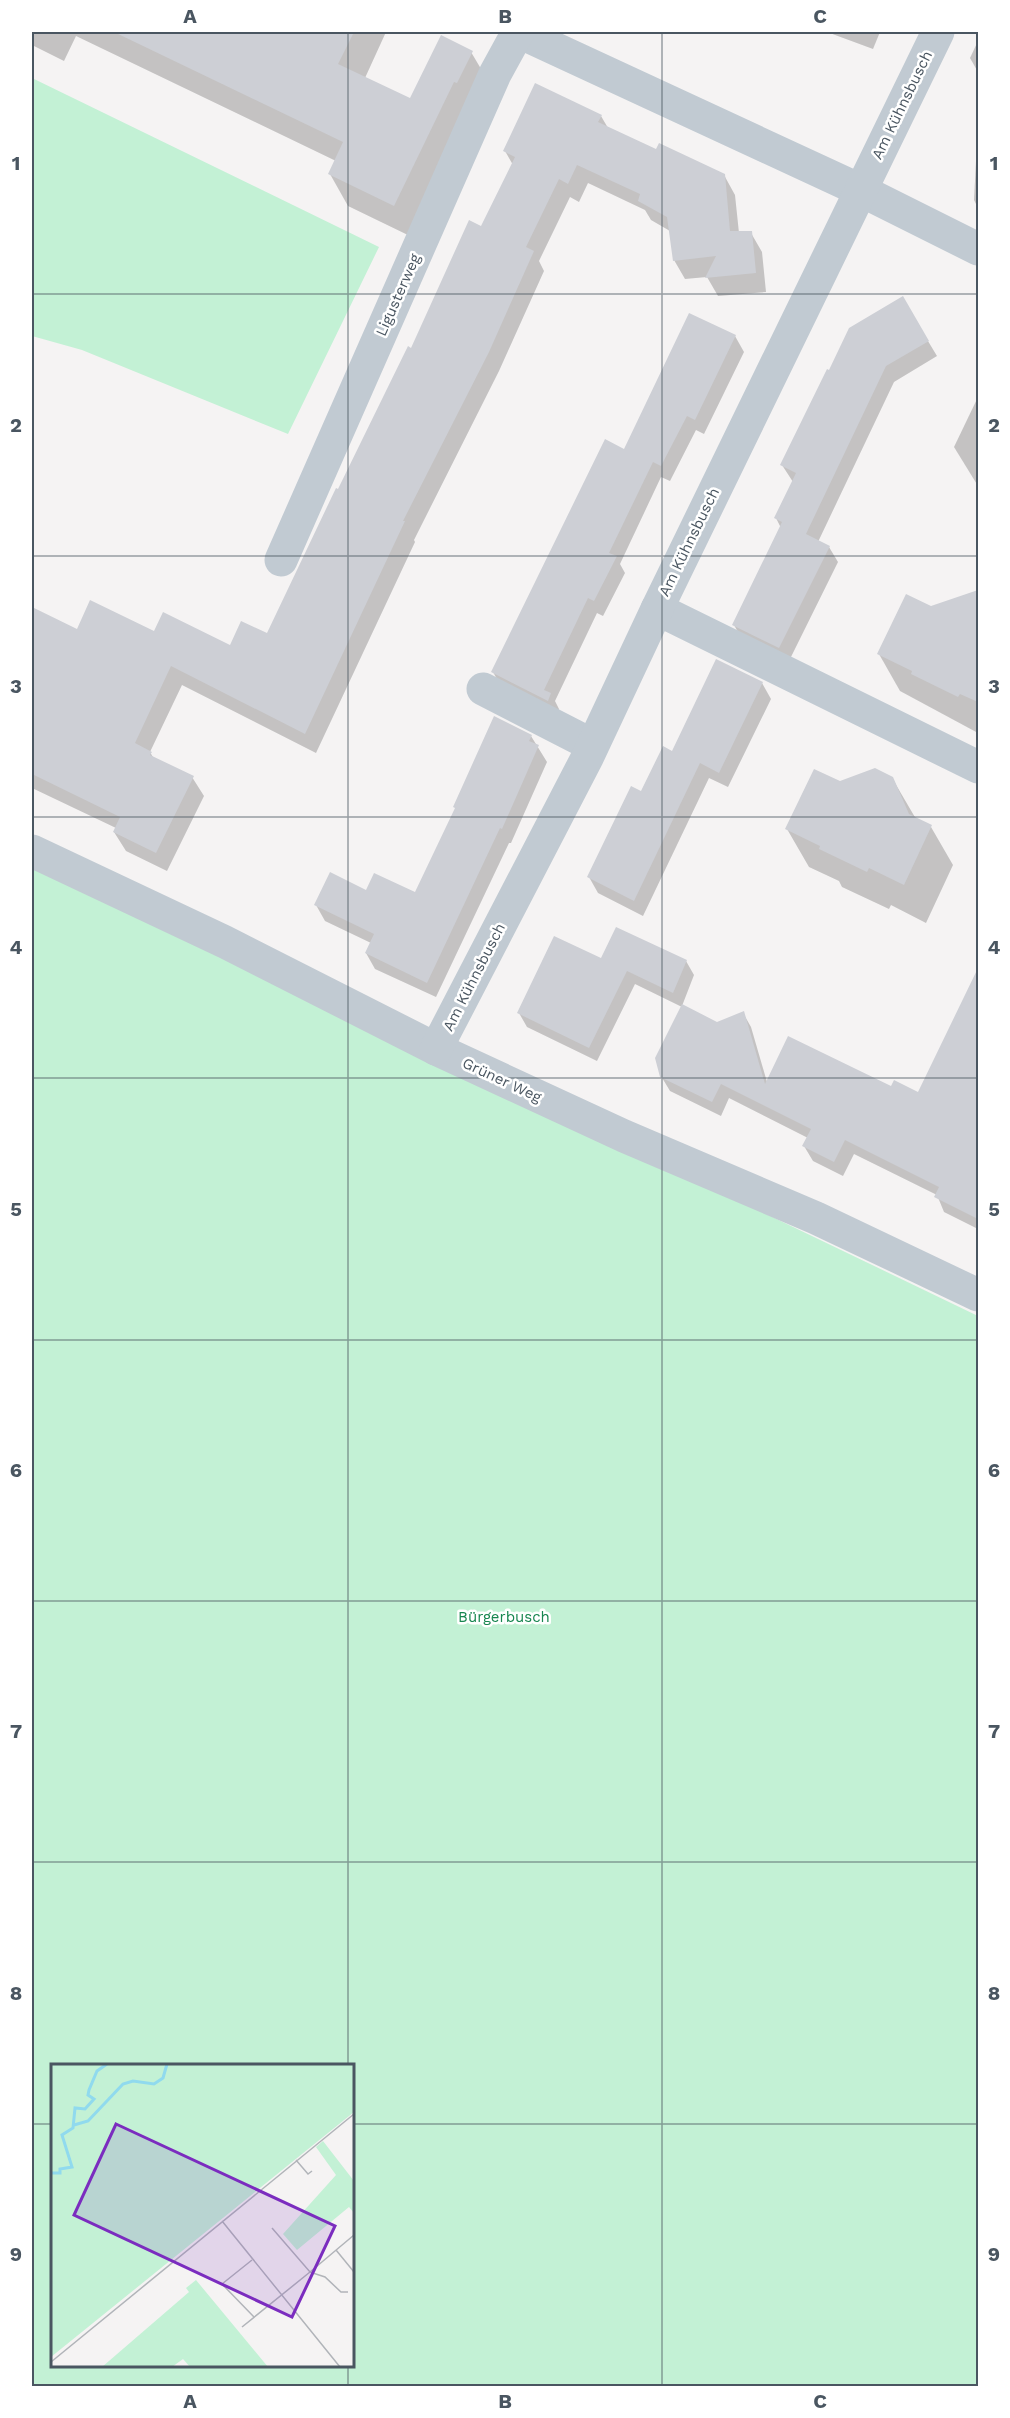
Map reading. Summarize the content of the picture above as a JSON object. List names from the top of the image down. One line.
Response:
{"streets":{"street":["Am Kühnsbusch","Ligusterweg","Grüner Weg"]},"crossings":[["Am Kühnsbusch","Ligusterweg"],["Am Kühnsbusch","Grüner Weg"]],"parks":["Bürgerbusch"],"grid":{"columns":["A","B","C"],"rows":["1","2","3","4","5","6","7","8","9"]}}
